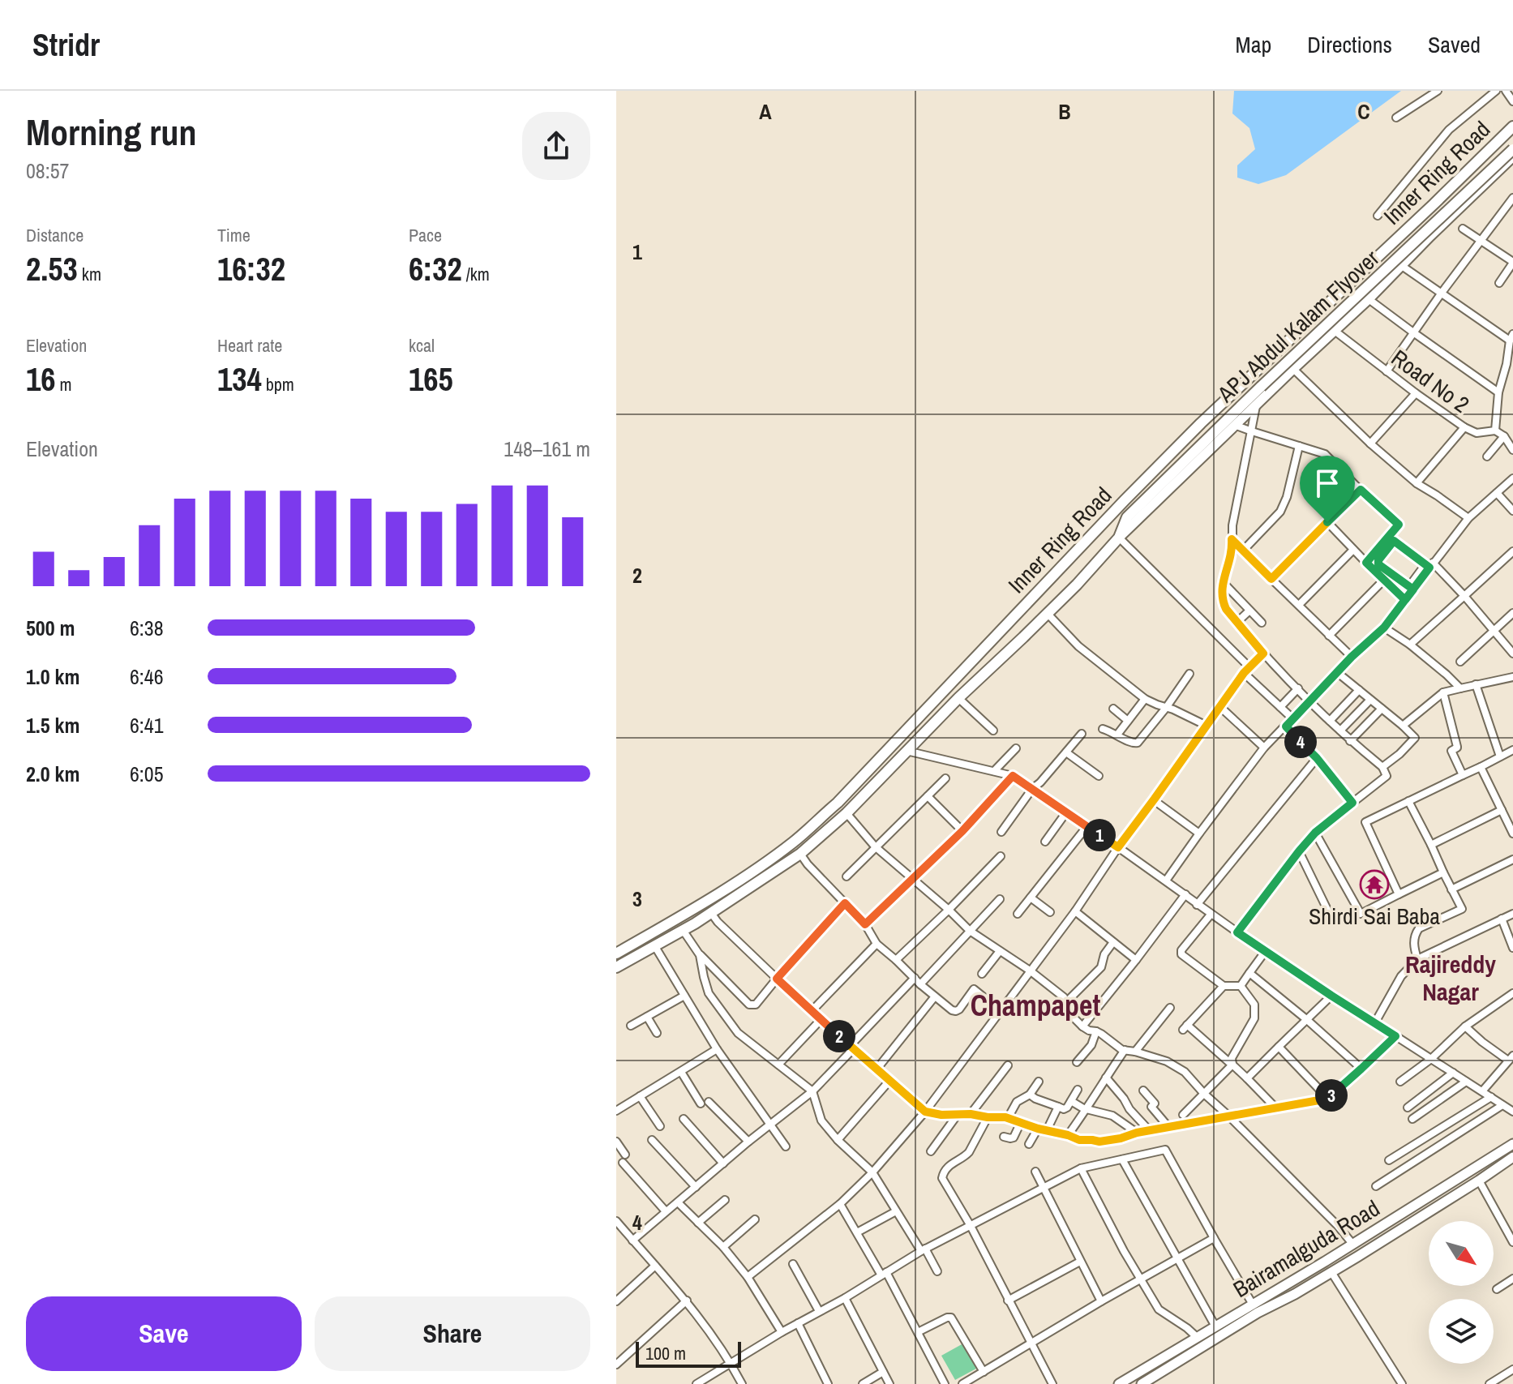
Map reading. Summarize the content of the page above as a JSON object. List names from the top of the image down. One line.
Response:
{"streets":{"highway":["Inner Ring Road","APJ Abdul Kalam Flyover"],"main road":["Bairamalguda Road"],"street":["Road No 2"]},"crossings":[["Inner Ring Road","APJ Abdul Kalam Flyover"],["Inner Ring Road","Road No 2"]],"districts":["Rajireddy Nagar","Champapet"],"places":{"temple":["Shirdi Sai Baba"]},"scale_bar":"100 m","north":"bottom right","page":{"header":"Stridr","nav":["Map","Directions","Saved"],"heading":["Morning run","08:57"],"stats":[["Distance","2.53 km"],["Time","16:32"],["Pace","6:32 /km"],["Elevation","16 m"],["Heart rate","134 bpm"],["kcal","165"]],"chart":["Elevation","148–161 m"],"list":[{"name":"500 m","note":"6:38"},{"name":"1.0 km","note":"6:46"},{"name":"1.5 km","note":"6:41"},{"name":"2.0 km","note":"6:05"}],"pins":["4","1","2","3"],"buttons":["Save","Share"],"scale":"100 m"},"grid":{"columns":["A","B","C"],"rows":["1","2","3","4"]}}
